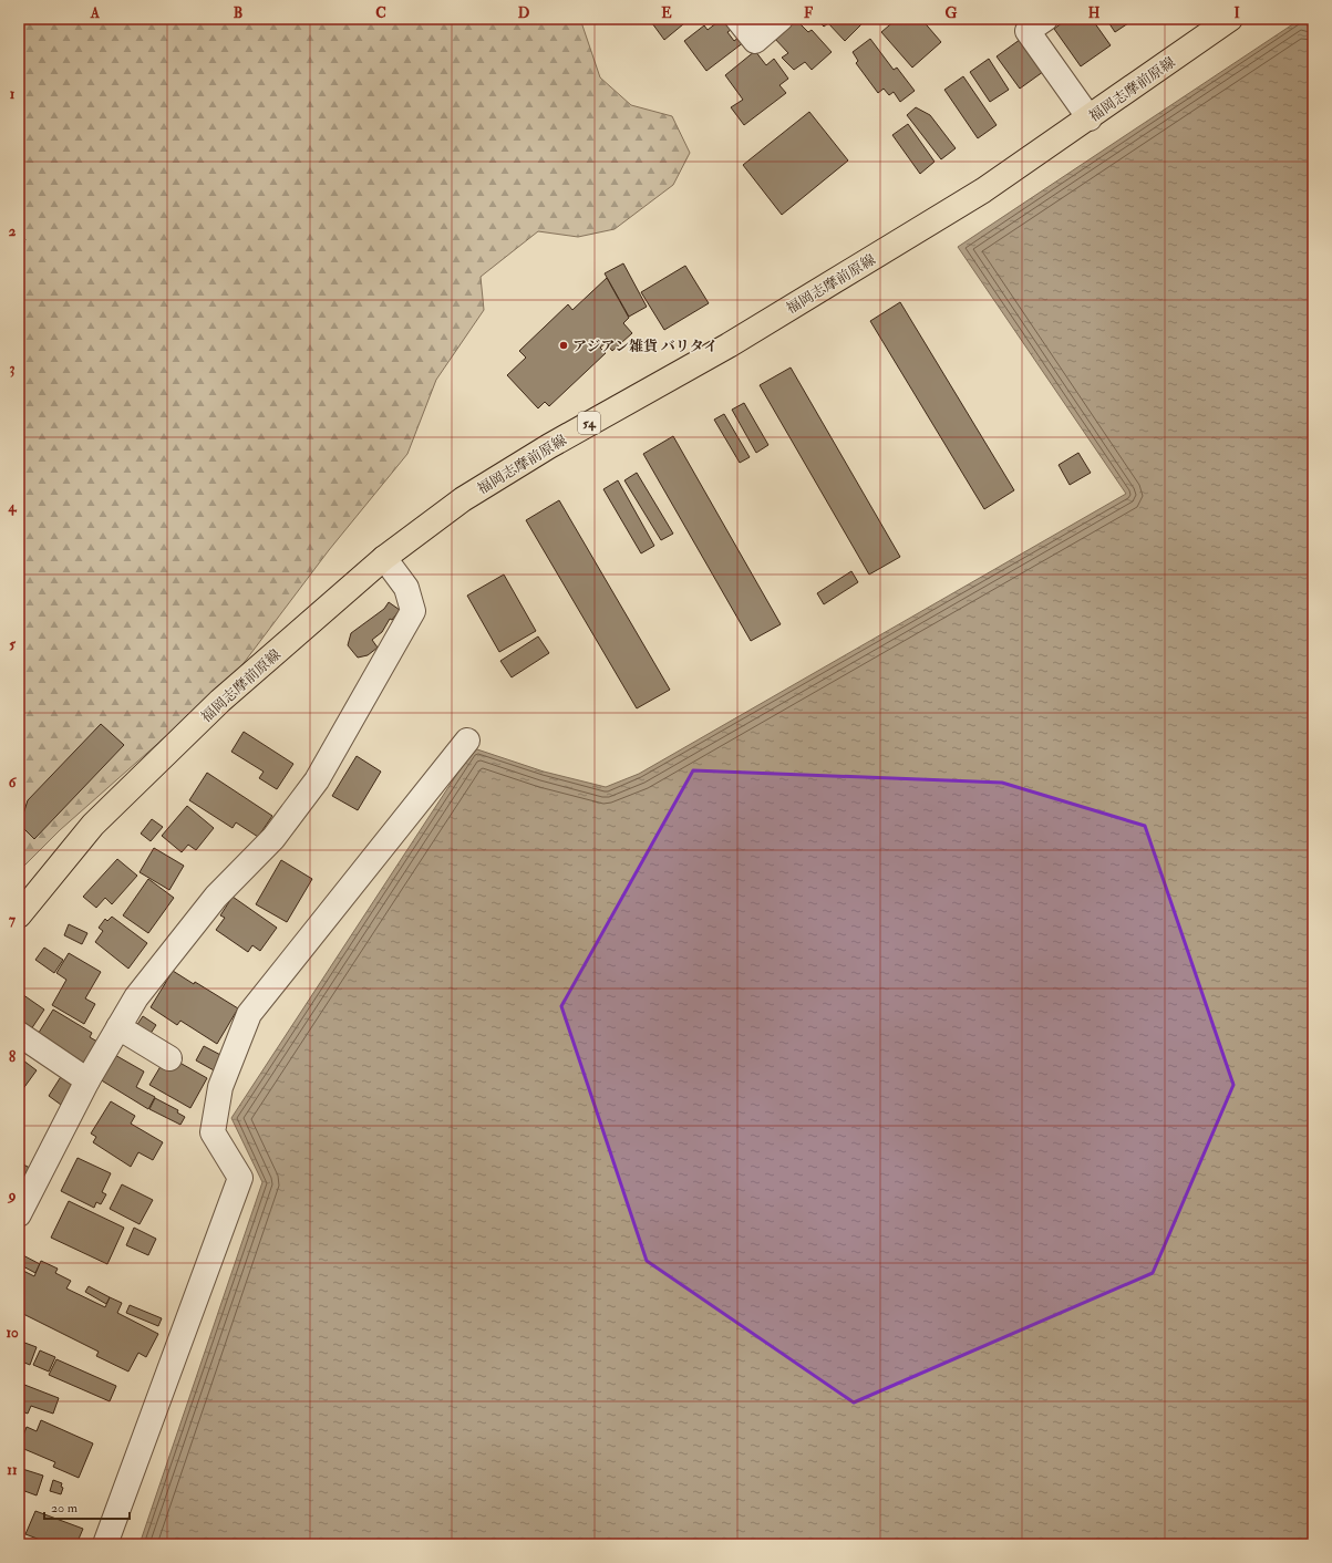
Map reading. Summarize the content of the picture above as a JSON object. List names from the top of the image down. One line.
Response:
{"streets":{"main road":["福岡志摩前原線","54"]},"places":["アジアン雑貨 バリタイ"],"scale_bar":"20 m","grid":{"columns":["A","B","C","D","E","F","G","H","I"],"rows":["1","2","3","4","5","6","7","8","9","10","11"]}}
